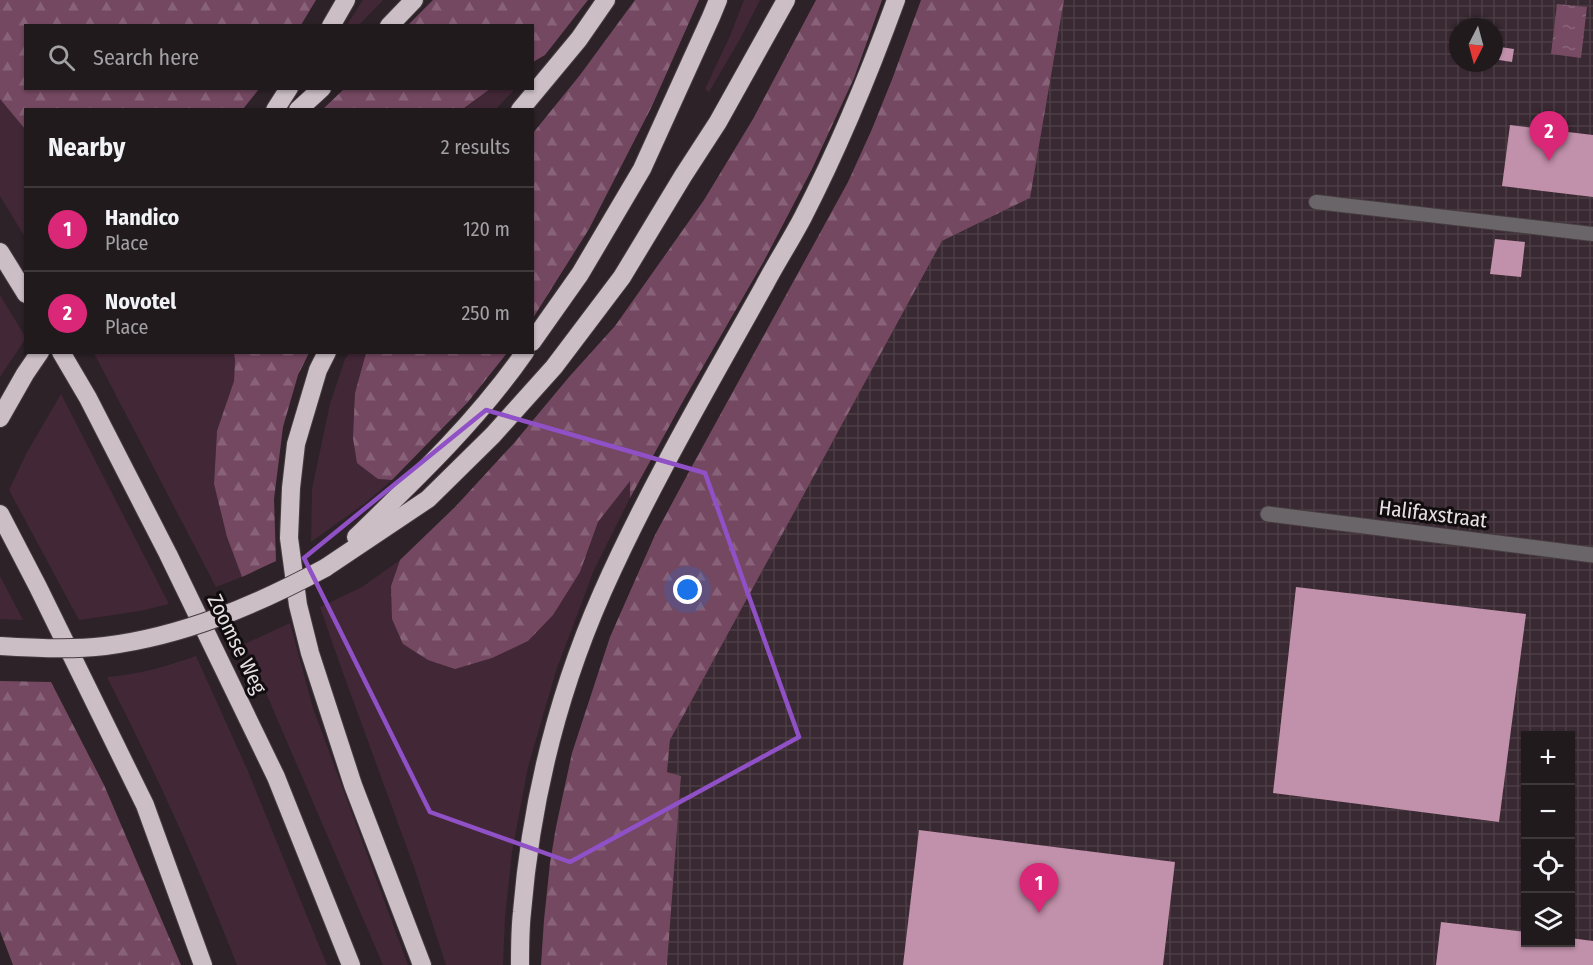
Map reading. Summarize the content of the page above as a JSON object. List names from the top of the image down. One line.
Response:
{"streets":{"highway":["Zoomse Weg"],"street":["Halifaxstraat"]},"north":"bottom","page":{"search":"Search here","heading":["Nearby","2 results"],"pins":["2","1"],"list":[{"mark":"1","name":"Handico","note":"Place","value":"120 m"},{"mark":"2","name":"Novotel","note":"Place","value":"250 m"}],"map_buttons":["+","−"]}}
